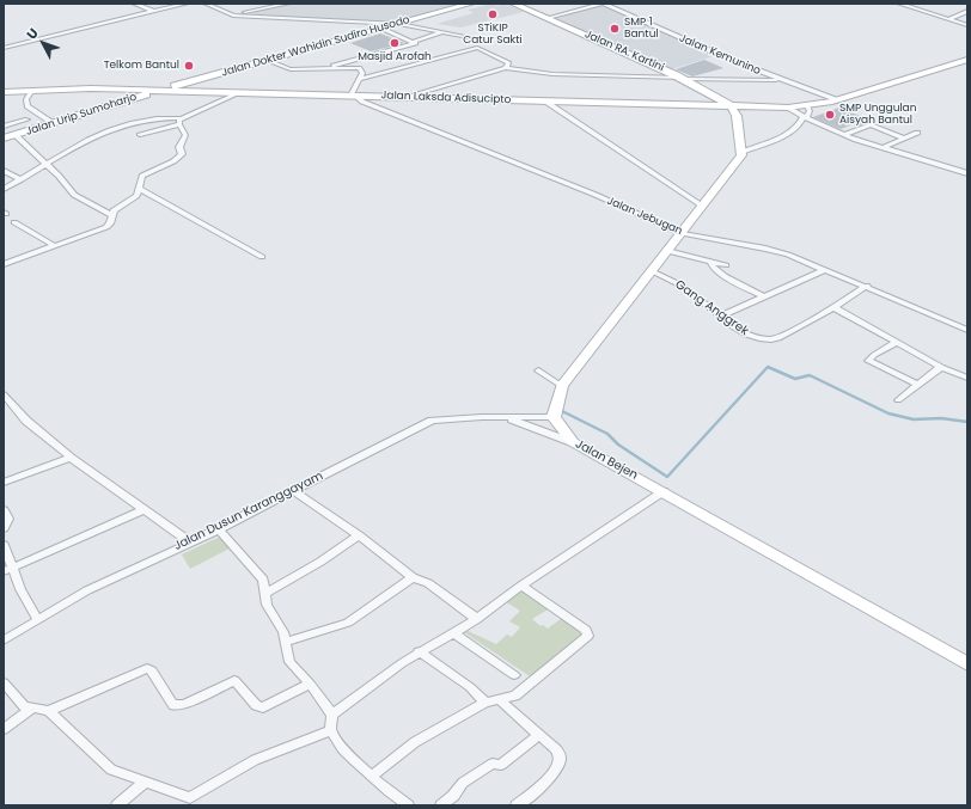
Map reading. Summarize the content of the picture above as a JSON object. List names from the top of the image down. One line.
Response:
{"streets":{"main road":["Jalan Dokter Wahidin Sudiro Husodo","Jalan RA. Kartini","Jalan Laksda Adisucipto","Jalan Urip Sumoharjo","Jalan Bejen"],"street":["Jalan Kemunino","Jalan Jebugan","Gang Anggrek","Jalan Dusun Karanggayam"]},"crossings":[["Jalan Dokter Wahidin Sudiro Husodo","Jalan Laksda Adisucipto"],["Jalan Dokter Wahidin Sudiro Husodo","Jalan Urip Sumoharjo"],["Jalan RA. Kartini","Jalan Laksda Adisucipto"],["Jalan Kemunino","Jalan Laksda Adisucipto"],["Jalan Laksda Adisucipto","Jalan Urip Sumoharjo"],["Jalan Laksda Adisucipto","Jalan Jebugan"],["Jalan Bejen","Jalan Dusun Karanggayam"]],"places":["STiKIP Catur Sakti","SMP 1 Bantul","Masjid Arofah","Telkom Bantul","SMP Unggulan Aisyah Bantul"],"north":"top left"}
